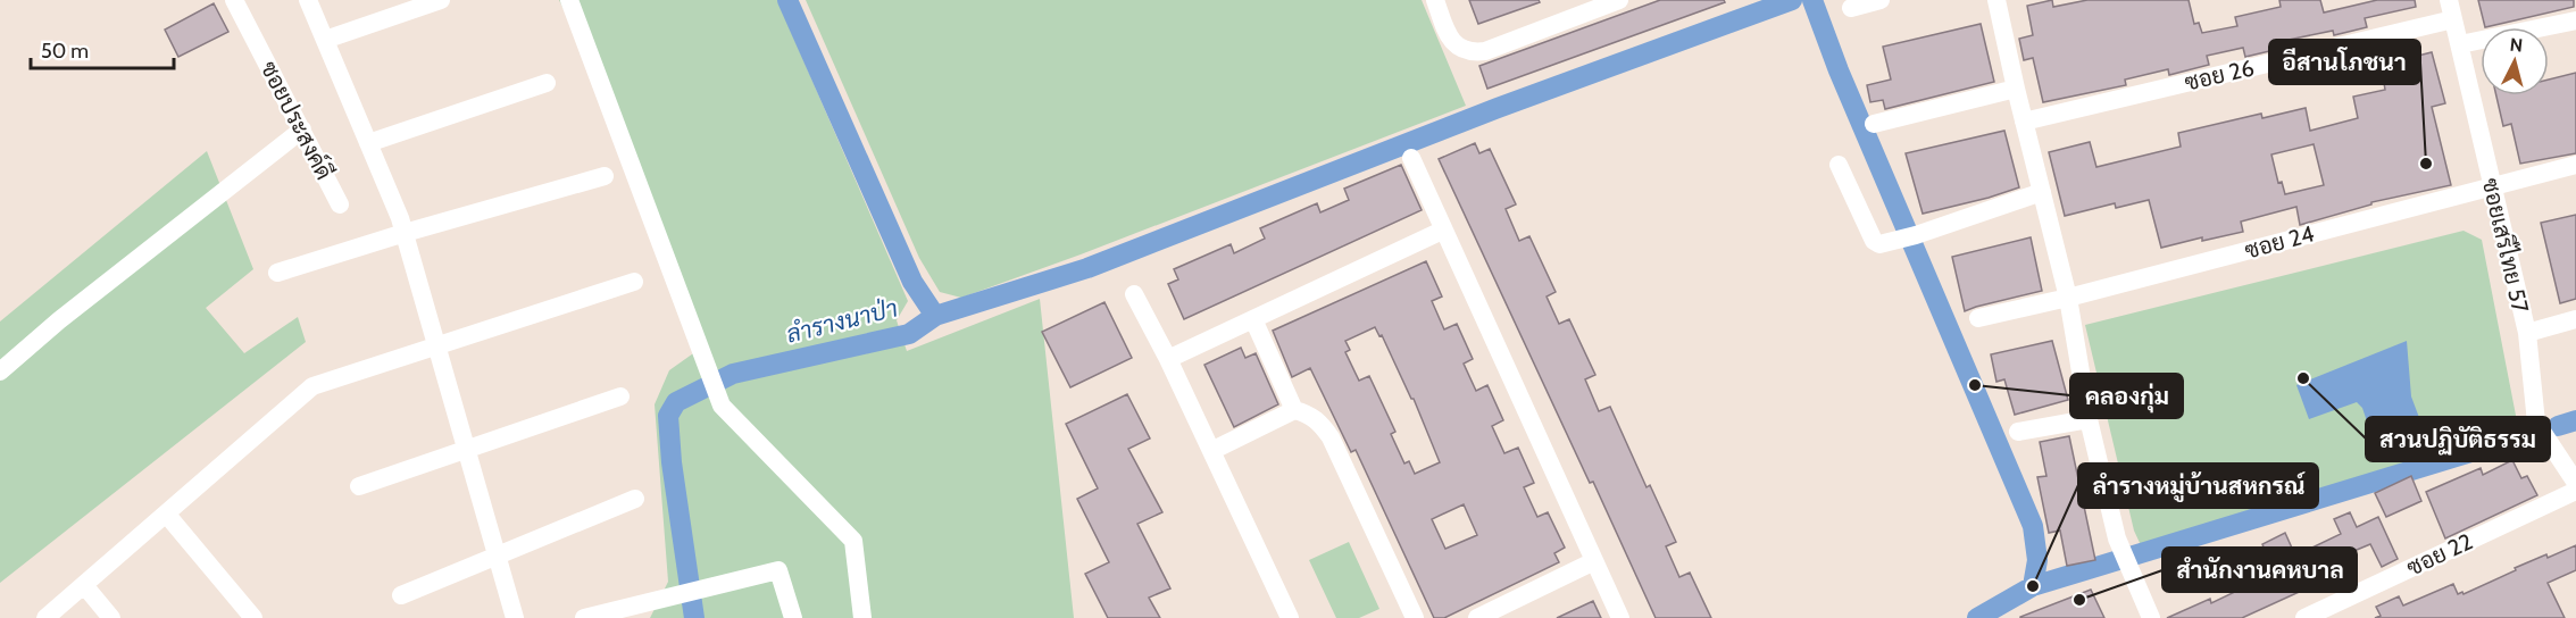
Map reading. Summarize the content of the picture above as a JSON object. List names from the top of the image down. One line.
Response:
{"streets":{"street":["ซอย 26","ซอยประสงค์ดี","ซอย 24","ซอยเสรีไทย 57","ซอย 22"]},"crossings":[["ซอย 26","ซอยเสรีไทย 57"],["ซอย 24","ซอยเสรีไทย 57"]],"water":["ลำรางนาป่า"],"places":["อีสานโภชนา","สวนปฏิบัติธรรม","คลองกุ่ม","ลำรางหมู่บ้านสหกรณ์","สำนักงานคหบาล"],"scale_bar":"50 m","north":"top"}
